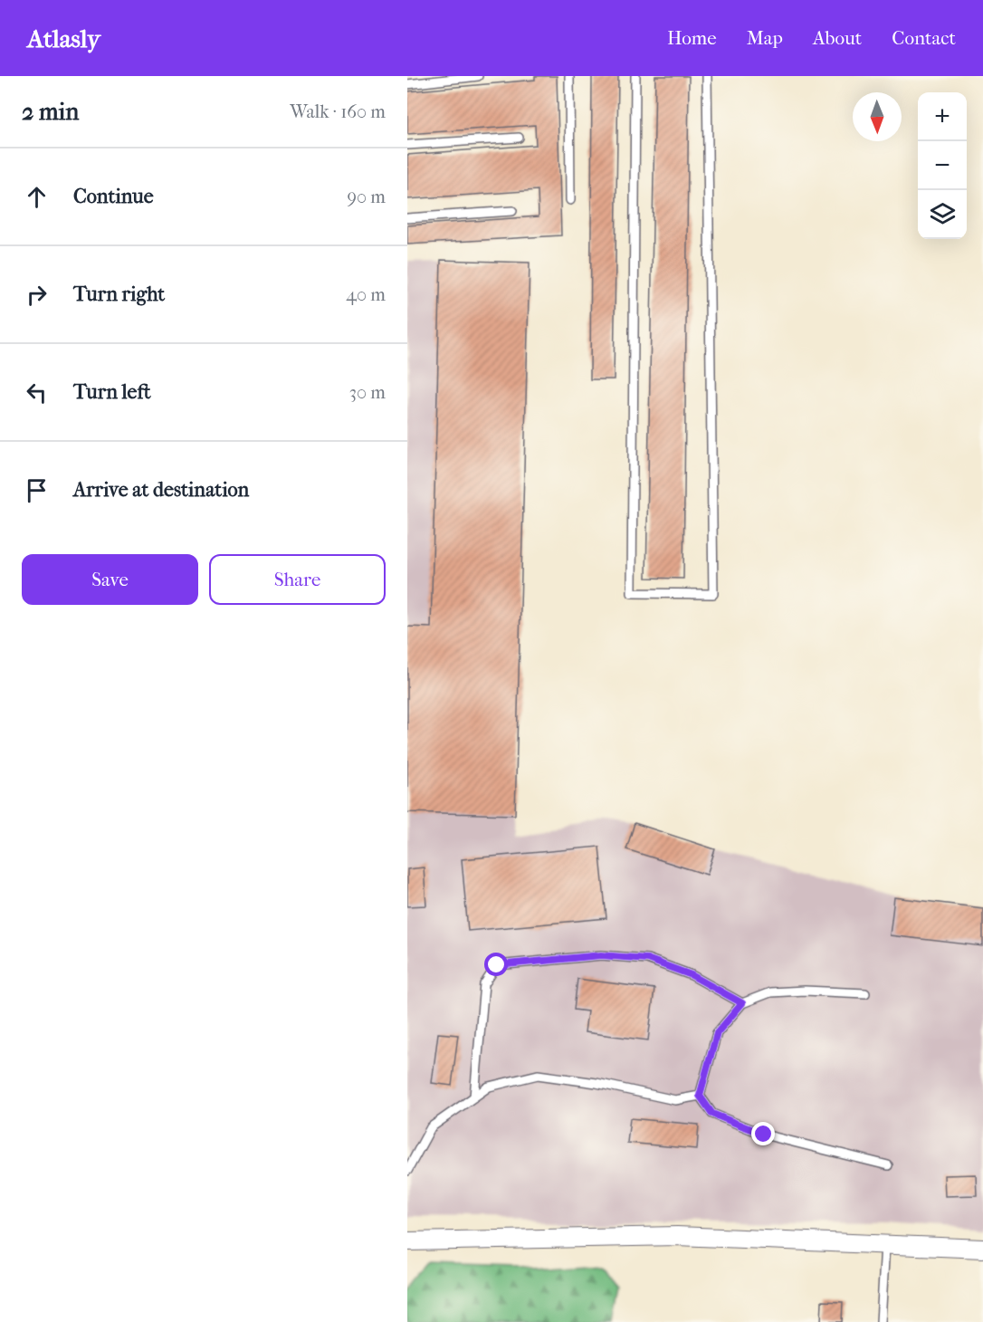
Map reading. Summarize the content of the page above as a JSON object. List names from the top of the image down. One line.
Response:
{"north":"bottom","page":{"header":"Atlasly","nav":["Home","Map","About","Contact"],"heading":["2 min","Walk · 160 m"],"map_buttons":["+","−"],"list":[["Continue","90 m"],["Turn right","40 m"],["Turn left","30 m"],"Arrive at destination"],"buttons":["Save","Share"]}}
